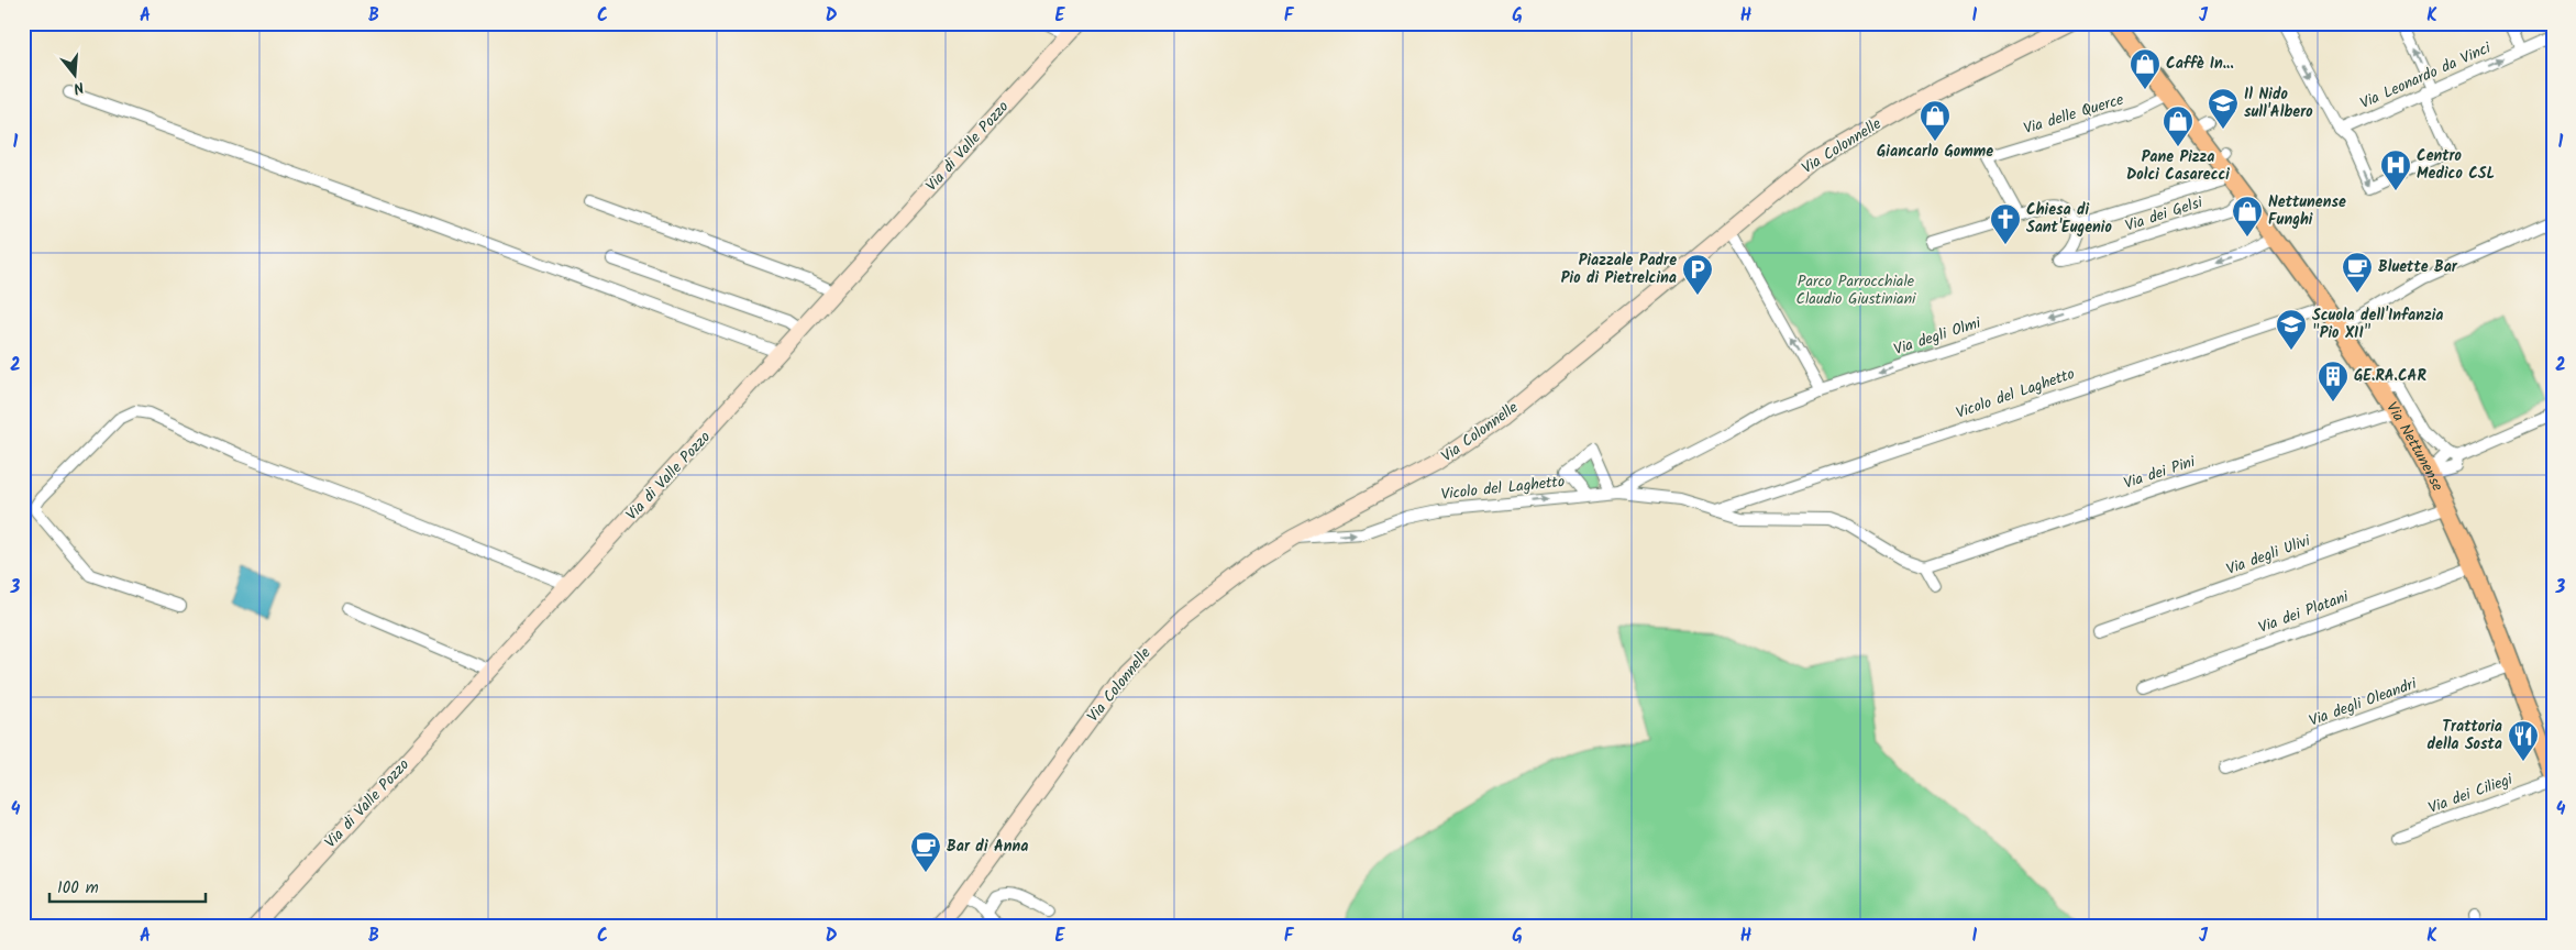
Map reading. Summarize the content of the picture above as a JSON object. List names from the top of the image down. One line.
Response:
{"streets":{"main road":["Via di Valle Pozzo","Via Colonnelle","Via Nettunense"],"street":["Via Leonardo da Vinci","Via delle Querce","Via dei Gelsi","Via degli Olmi","Vicolo del Laghetto","Via dei Pini","Via degli Ulivi","Via dei Platani","Via degli Oleandri","Via dei Ciliegi"]},"crossings":[["Via delle Querce","Via Nettunense"],["Via Colonnelle","Vicolo del Laghetto"],["Via dei Gelsi","Via Nettunense"],["Via degli Olmi","Vicolo del Laghetto"],["Via degli Olmi","Via Nettunense"],["Vicolo del Laghetto","Via Nettunense"],["Vicolo del Laghetto","Via dei Pini"],["Via Nettunense","Via dei Pini"],["Via Nettunense","Via degli Ulivi"],["Via Nettunense","Via dei Platani"],["Via Nettunense","Via degli Oleandri"]],"one_way":["Via Leonardo da Vinci"],"parks":["Parco Parrocchiale Claudio Giustiniani"],"places":{"shop":["Caffè In...","Giancarlo Gomme","Pane Pizza Dolci Casarecci","Nettunense Funghi"],"school or university":["Il Nido sull'Albero","Scuola dell'Infanzia \"Pio XII\""],"hospital":["Centro Medico CSL"],"church":["Chiesa di Sant'Eugenio"],"cafe":["Bluette Bar","Bar di Anna"],"parking":["Piazzale Padre Pio di Pietrelcina"],"building":["GE.RA.CAR"],"restaurant":["Trattoria della Sosta"]},"scale_bar":"100 m","north":"bottom","grid":{"columns":["A","B","C","D","E","F","G","H","I","J","K"],"rows":["1","2","3","4"]}}
